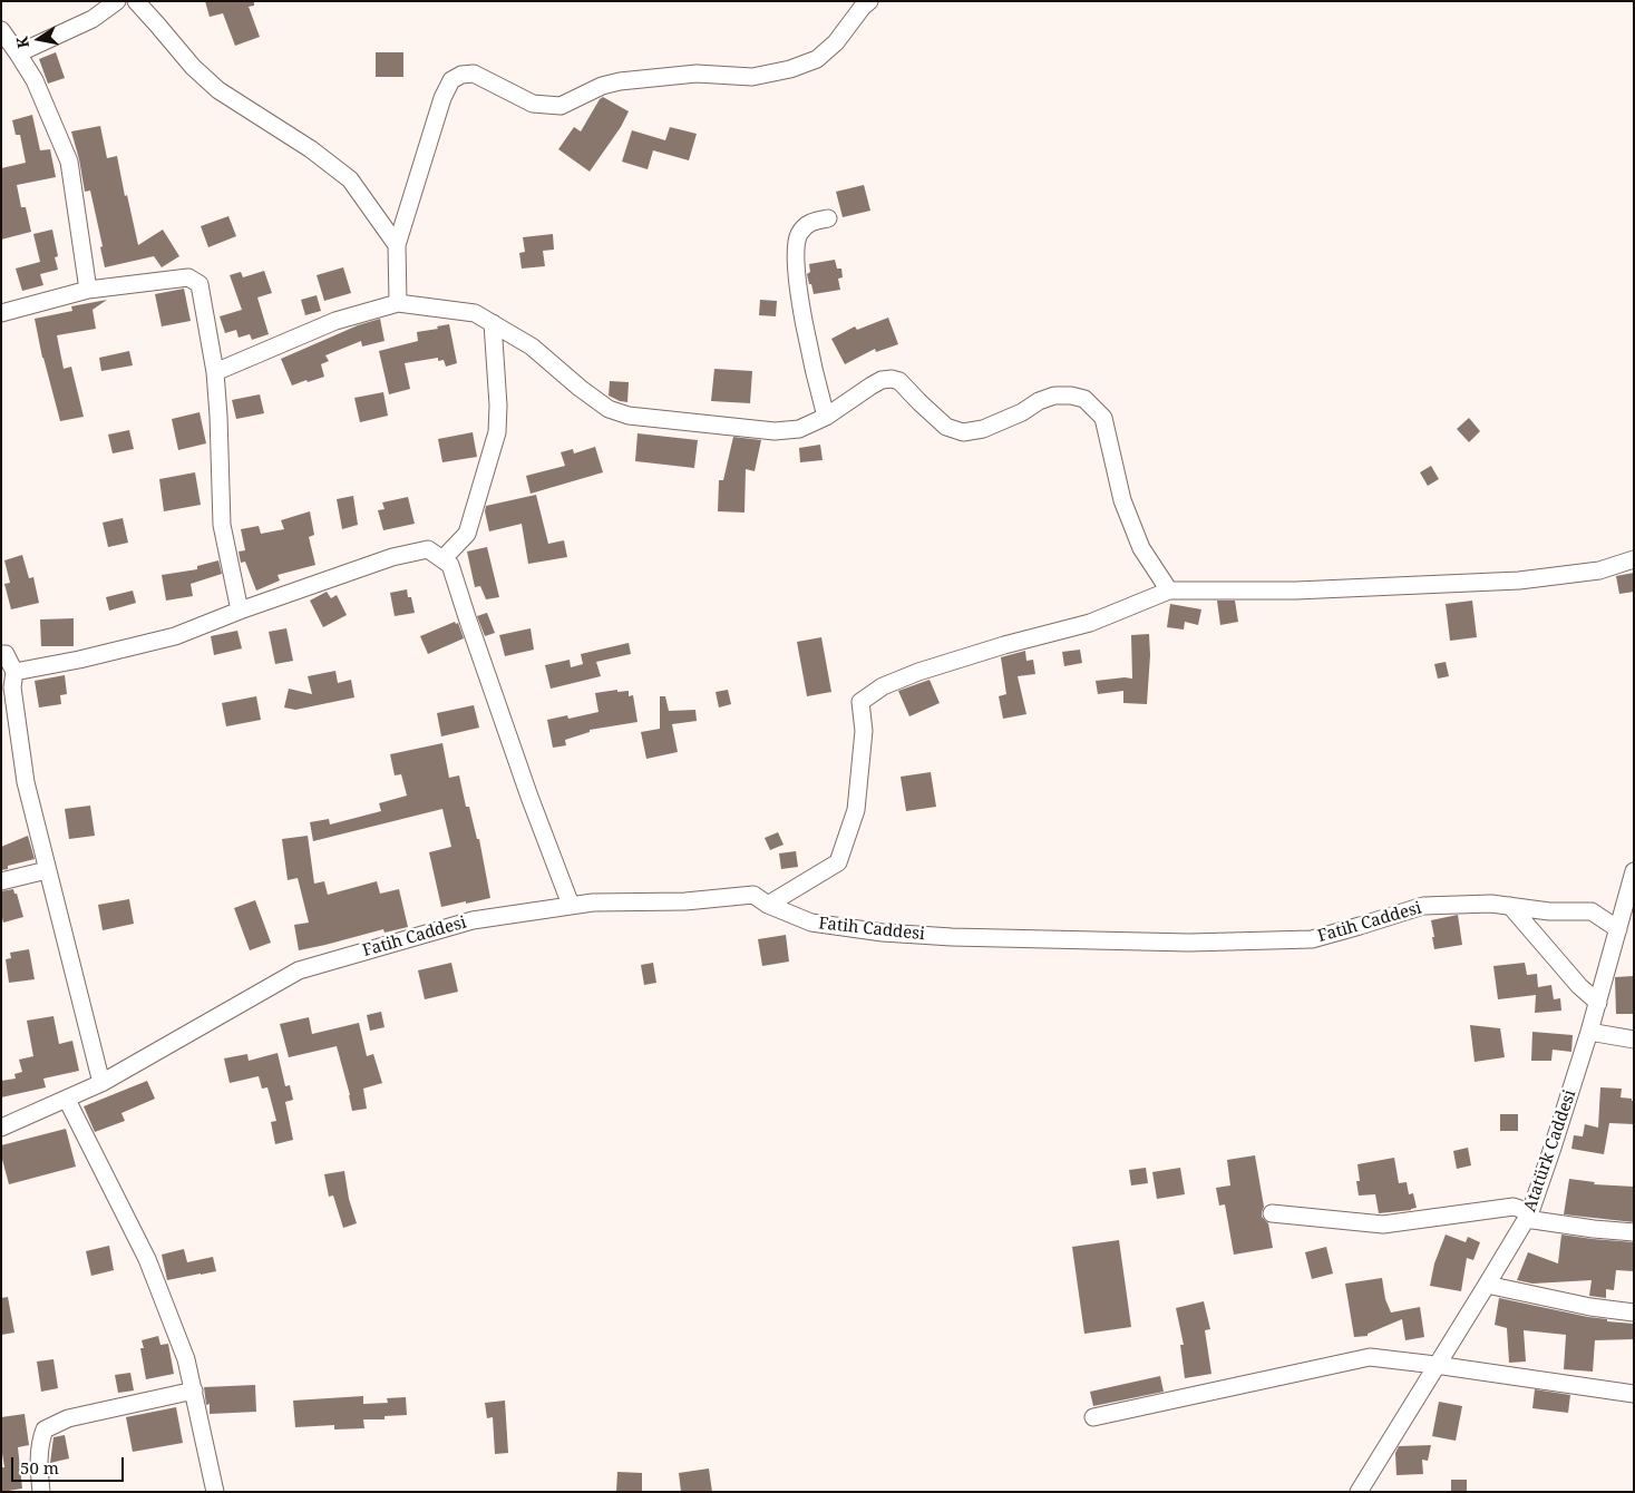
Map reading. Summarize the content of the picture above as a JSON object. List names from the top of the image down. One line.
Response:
{"streets":{"street":["Fatih Caddesi","Atatürk Caddesi"]},"crossings":[["Fatih Caddesi","Atatürk Caddesi"]],"scale_bar":"50 m","north":"left"}
